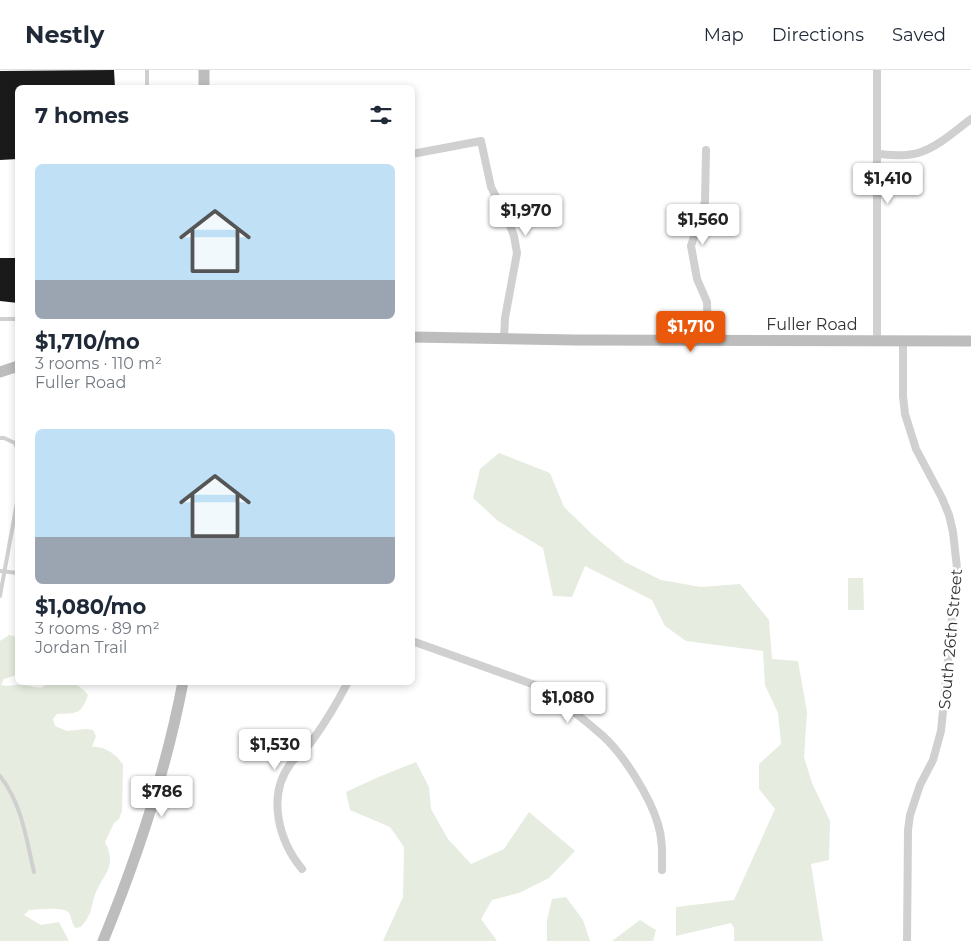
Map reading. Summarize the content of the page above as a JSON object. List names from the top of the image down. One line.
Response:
{"streets":{"street":["Fuller Road","South 26th Street"]},"crossings":[["Fuller Road","South 26th Street"]],"page":{"header":"Nestly","nav":["Map","Directions","Saved"],"heading":"7 homes","list":[{"name":"$1,710/mo","note":"3 rooms · 110 m² · Fuller Road"},{"name":"$1,080/mo","note":"3 rooms · 89 m² · Jordan Trail"}],"price":["$1,410","$1,970","$1,560","$1,710","$1,080","$1,530","$786"]}}
